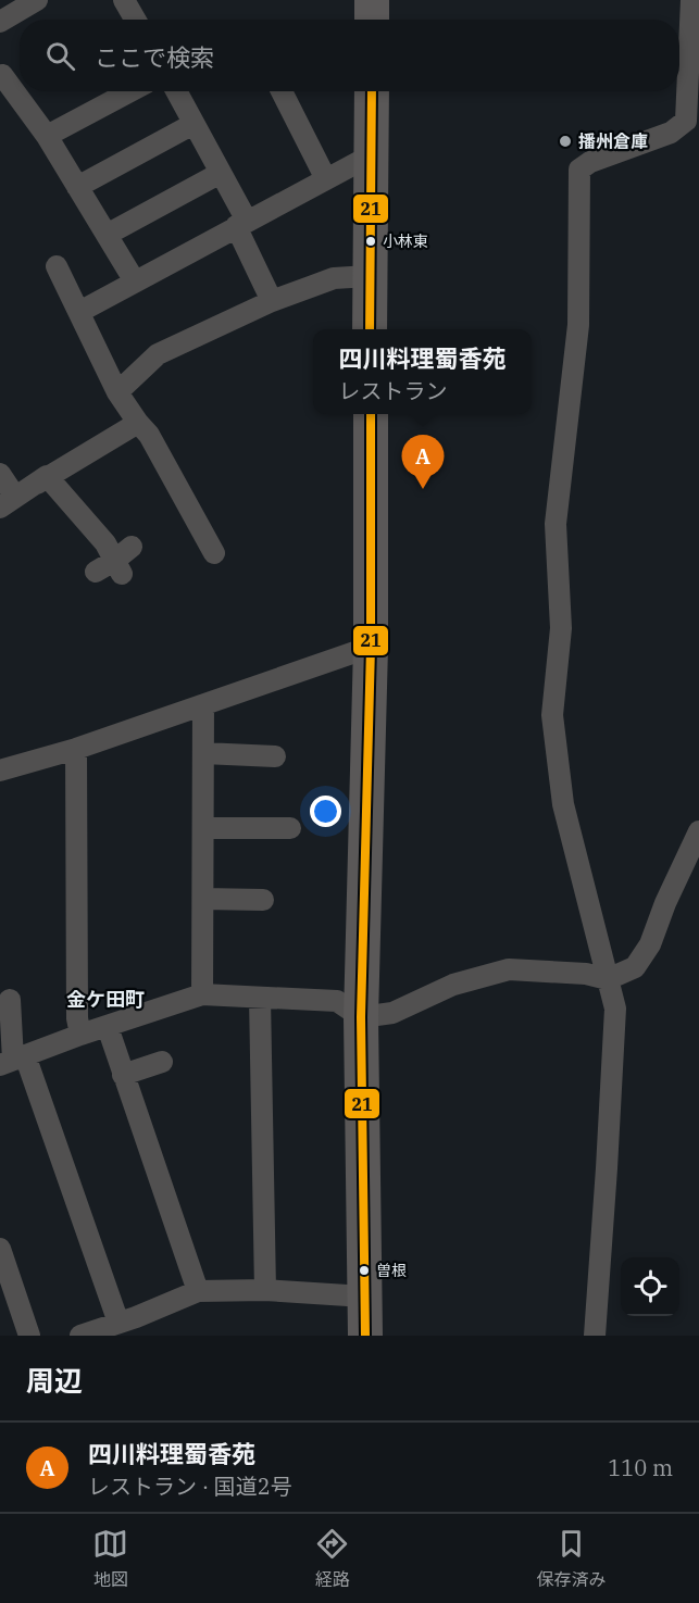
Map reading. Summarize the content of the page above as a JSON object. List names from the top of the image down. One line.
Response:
{"districts":["金ケ田町"],"places":["播州倉庫","小林東","曽根"],"lines":["transit line 21"],"page":{"search":"ここで検索","popup":["四川料理蜀香苑","レストラン"],"pins":"A","heading":"周辺","list":[{"mark":"A","name":"四川料理蜀香苑","note":"レストラン · 国道2号","value":"110 m"}],"nav":["地図","経路","保存済み"]}}
